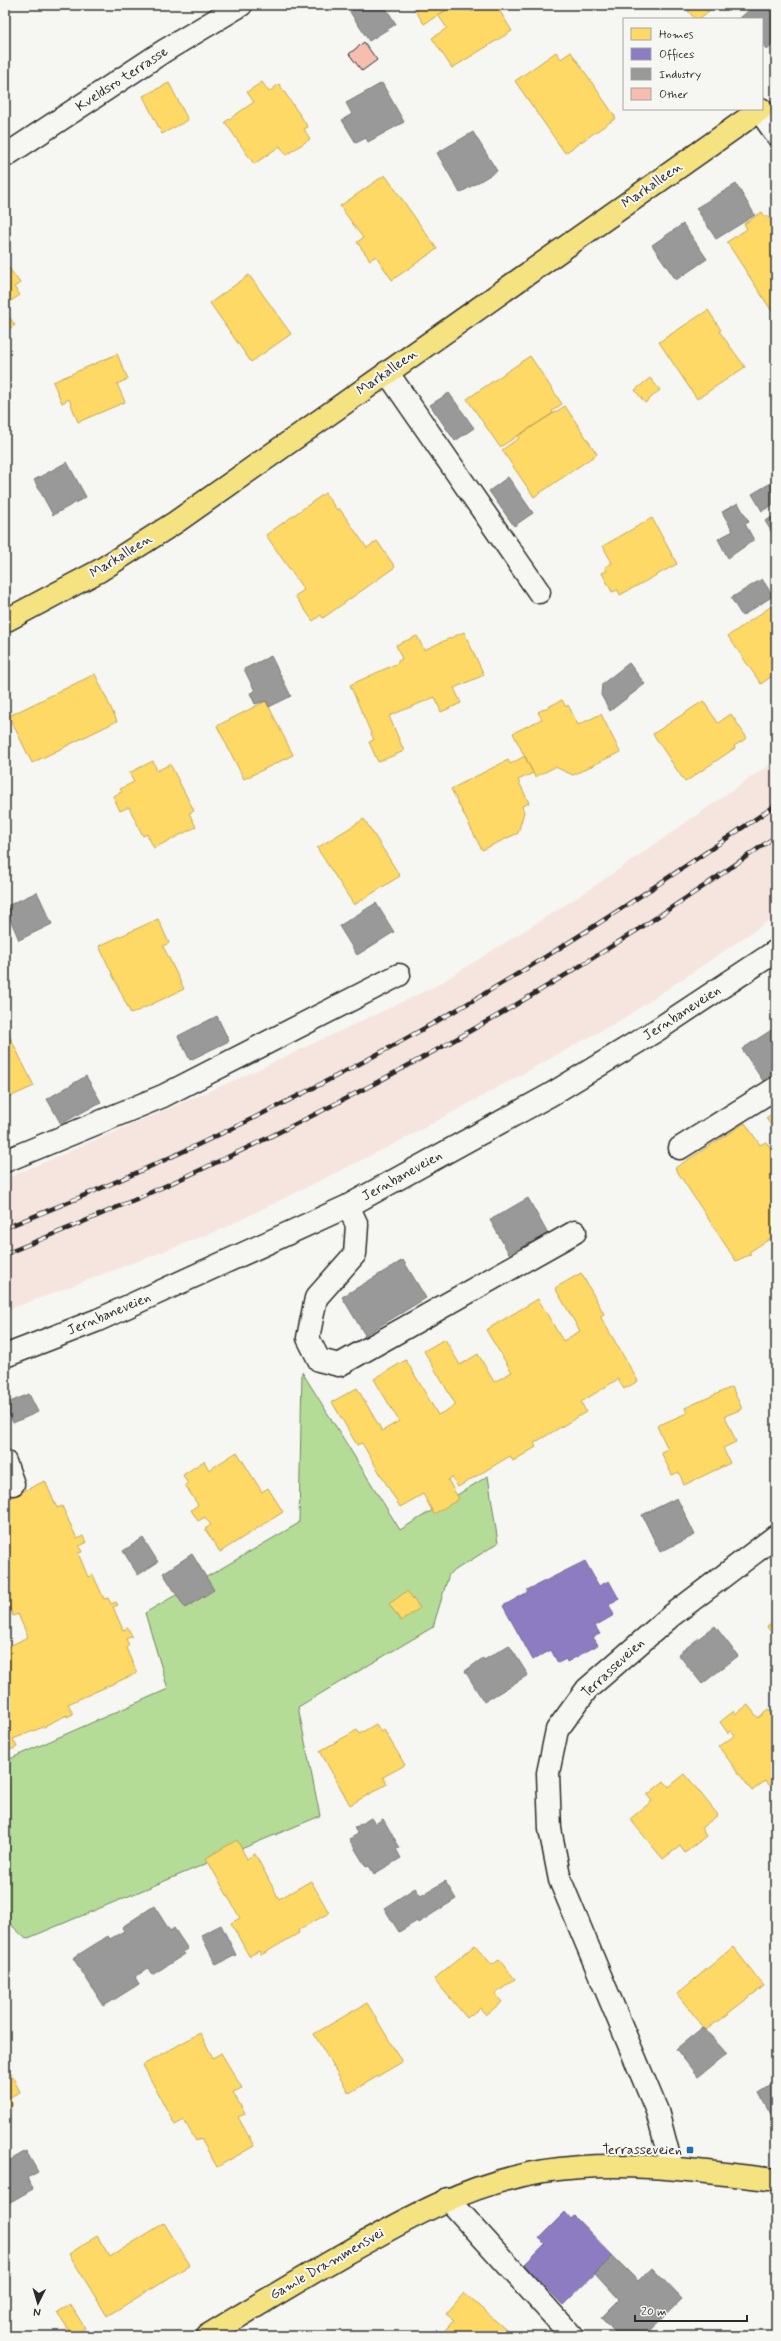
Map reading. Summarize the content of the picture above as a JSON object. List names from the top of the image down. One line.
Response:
{"streets":{"main road":["Markalleen","Gamle Drammensvei"],"street":["Kveldsro terrasse","Jernbaneveien","Terrasseveien"]},"crossings":[["Terrasseveien","Gamle Drammensvei"]],"places":{"transit":["Terrasseveien"]},"legend":["Homes","Offices","Industry","Other"],"scale_bar":"20 m","north":"bottom"}
